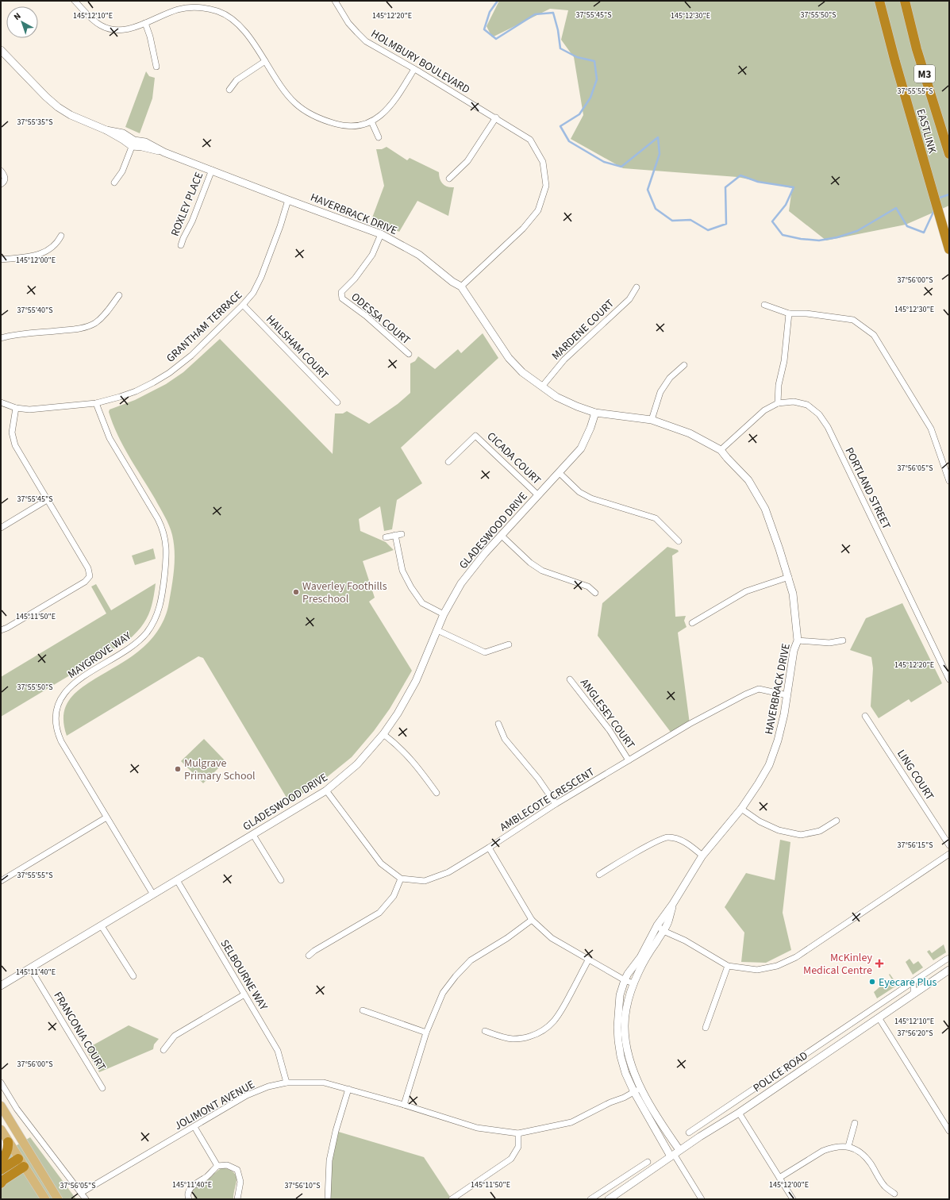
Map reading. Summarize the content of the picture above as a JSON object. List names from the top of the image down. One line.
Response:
{"streets":{"highway":["M3","EASTLINK"],"street":["HOLMBURY BOULEVARD","ROXLEY PLACE","HAVERBRACK DRIVE","ODESSA COURT","GRANTHAM TERRACE","MARDENE COURT","HAILSHAM COURT","CICADA COURT","PORTLAND STREET","GLADESWOOD DRIVE","MAYGROVE WAY","ANGLESEY COURT","LING COURT","AMBLECOTE CRESCENT","SELBOURNE WAY","FRANCONIA COURT","POLICE ROAD","JOLIMONT AVENUE"]},"crossings":[["HOLMBURY BOULEVARD","HAVERBRACK DRIVE"],["ROXLEY PLACE","HAVERBRACK DRIVE"],["HAVERBRACK DRIVE","ODESSA COURT"],["HAVERBRACK DRIVE","GRANTHAM TERRACE"],["HAVERBRACK DRIVE","MARDENE COURT"],["HAVERBRACK DRIVE","PORTLAND STREET"],["HAVERBRACK DRIVE","GLADESWOOD DRIVE"],["HAVERBRACK DRIVE","AMBLECOTE CRESCENT"],["HAVERBRACK DRIVE","POLICE ROAD"],["HAVERBRACK DRIVE","JOLIMONT AVENUE"],["GRANTHAM TERRACE","HAILSHAM COURT"],["GRANTHAM TERRACE","MAYGROVE WAY"],["CICADA COURT","GLADESWOOD DRIVE"],["GLADESWOOD DRIVE","MAYGROVE WAY"],["GLADESWOOD DRIVE","SELBOURNE WAY"],["GLADESWOOD DRIVE","FRANCONIA COURT"],["ANGLESEY COURT","AMBLECOTE CRESCENT"],["SELBOURNE WAY","JOLIMONT AVENUE"]],"places":{"other":["Waverley Foothills Preschool","Mulgrave Primary School","Eyecare Plus"],"health":["McKinley Medical Centre"]},"north":"top left","coordinates":["37°55'45\"S","37°55'50\"S","145°12'10\"E","145°12'30\"E","145°12'20\"E","37°55'55\"S","37°55'35\"S","145°12'00\"E","37°56'00\"S","37°55'40\"S","37°56'05\"S","145°11'50\"E","37°56'15\"S","145°11'40\"E","37°56'20\"S","37°56'10\"S"]}
